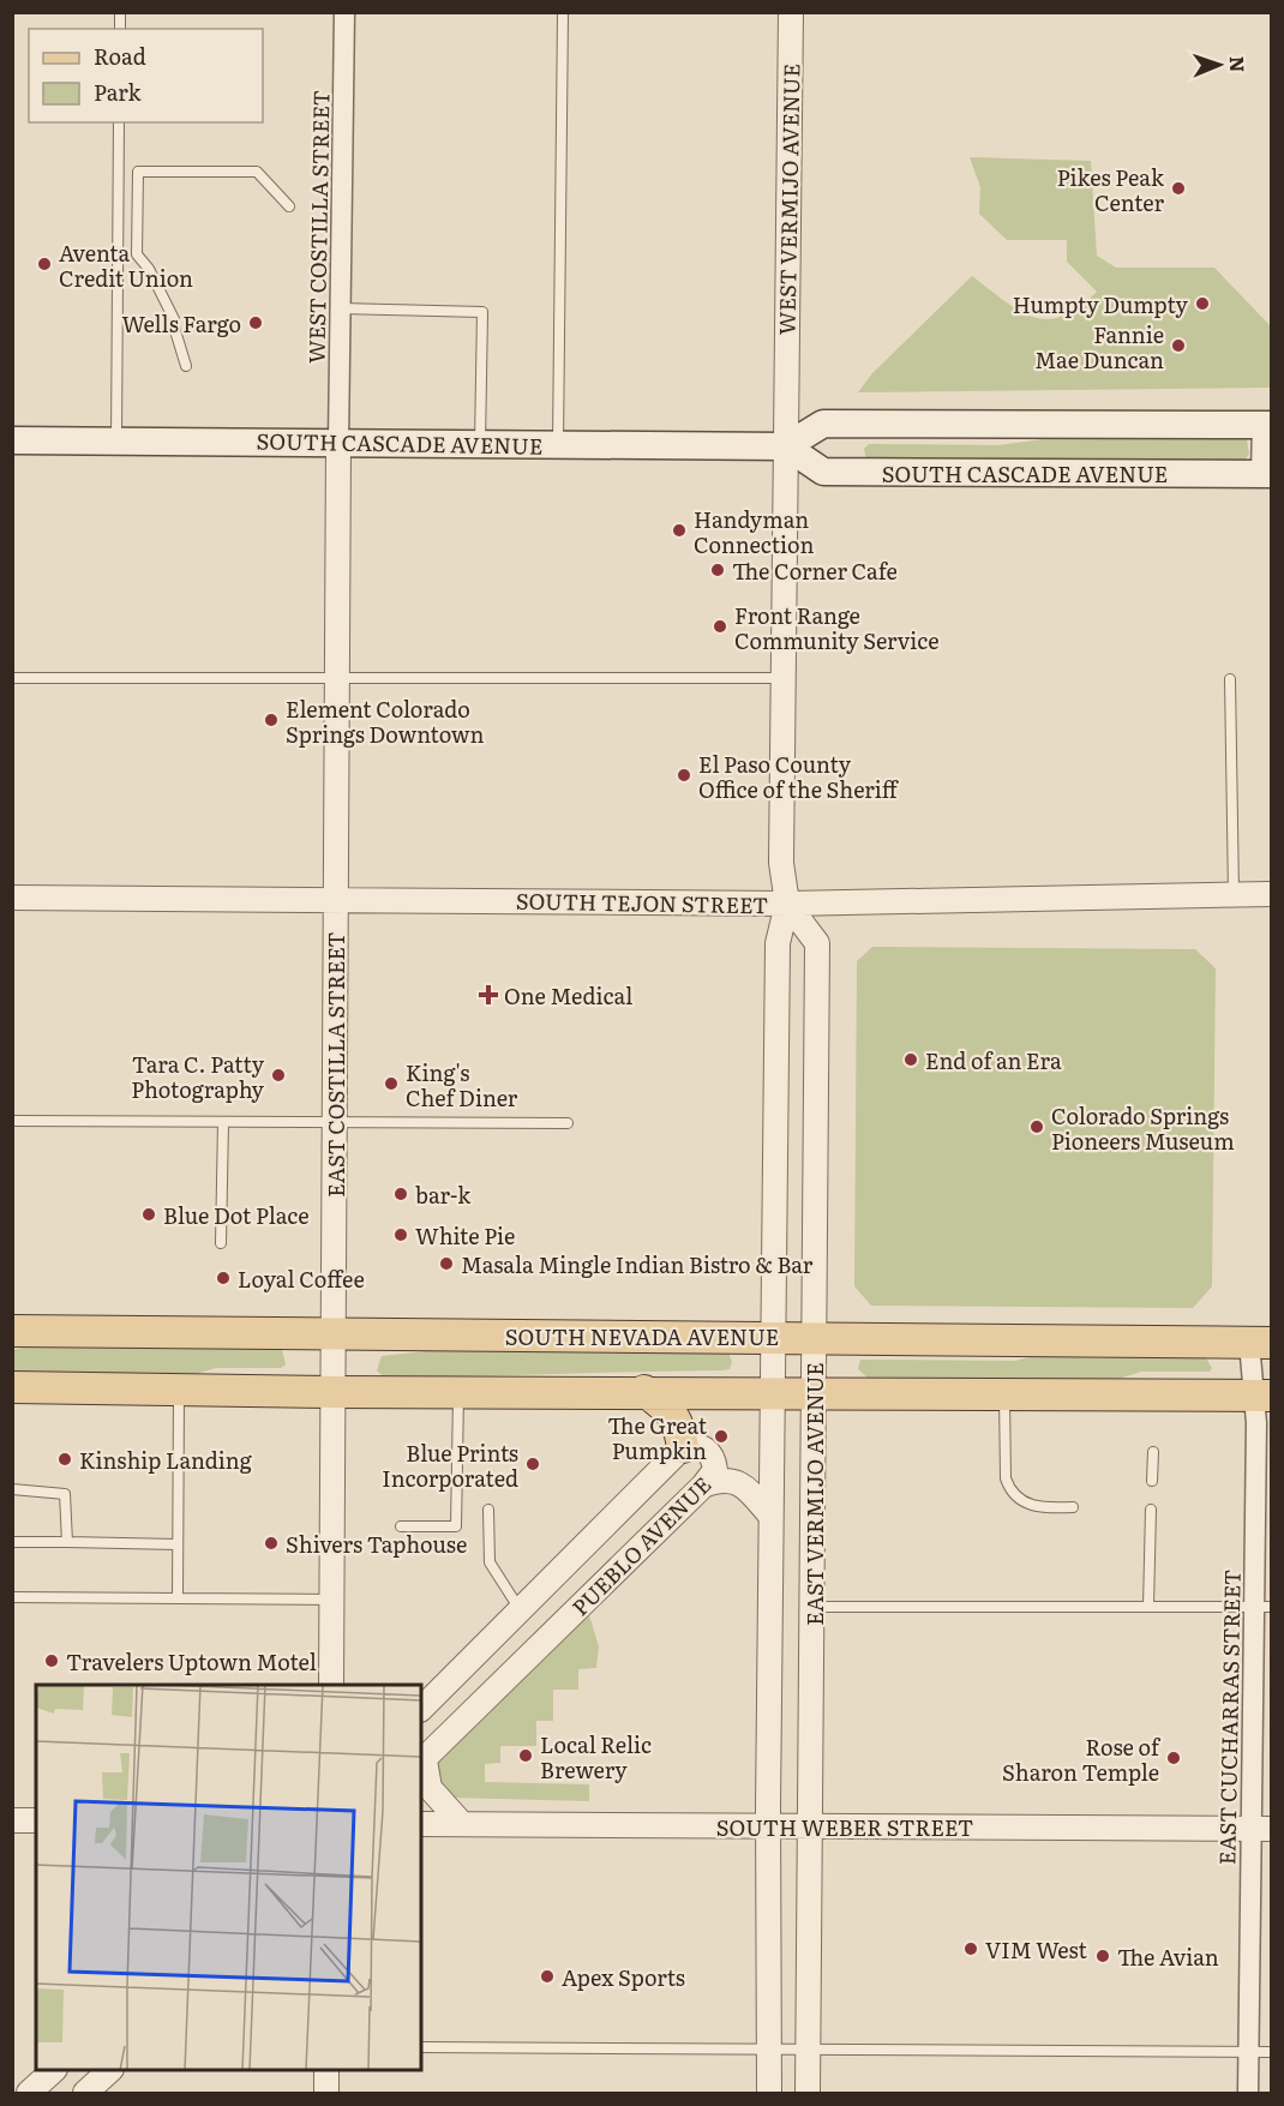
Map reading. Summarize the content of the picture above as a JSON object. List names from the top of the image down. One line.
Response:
{"streets":{"main road":["SOUTH CASCADE AVENUE","SOUTH NEVADA AVENUE"],"street":["WEST VERMIJO AVENUE","WEST COSTILLA STREET","SOUTH TEJON STREET","EAST COSTILLA STREET","EAST VERMIJO AVENUE","PUEBLO AVENUE","EAST CUCHARRAS STREET","SOUTH WEBER STREET"]},"crossings":[["WEST VERMIJO AVENUE","EAST VERMIJO AVENUE"],["WEST COSTILLA STREET","SOUTH CASCADE AVENUE"],["WEST COSTILLA STREET","EAST COSTILLA STREET"],["SOUTH CASCADE AVENUE","EAST COSTILLA STREET"],["SOUTH CASCADE AVENUE","EAST VERMIJO AVENUE"],["SOUTH TEJON STREET","EAST COSTILLA STREET"],["SOUTH TEJON STREET","EAST VERMIJO AVENUE"],["EAST COSTILLA STREET","SOUTH NEVADA AVENUE"],["SOUTH NEVADA AVENUE","EAST VERMIJO AVENUE"],["SOUTH NEVADA AVENUE","EAST CUCHARRAS STREET"],["EAST VERMIJO AVENUE","SOUTH WEBER STREET"],["EAST CUCHARRAS STREET","SOUTH WEBER STREET"]],"places":{"other":["Pikes Peak Center","Aventa Credit Union","Humpty Dumpty","Wells Fargo","Fannie Mae Duncan","Handyman Connection","The Corner Cafe","Front Range Community Service","Element Colorado Springs Downtown","El Paso County Office of the Sheriff","End of an Era","Tara C. Patty Photography","King's Chef Diner","Colorado Springs Pioneers Museum","bar-k","Blue Dot Place","White Pie","Masala Mingle Indian Bistro & Bar","Loyal Coffee","The Great Pumpkin","Kinship Landing","Blue Prints Incorporated","Shivers Taphouse","Travelers Uptown Motel","Local Relic Brewery","Rose of Sharon Temple","VIM West","The Avian","Apex Sports"],"health":["One Medical"]},"legend":["Road","Park"],"north":"right"}
